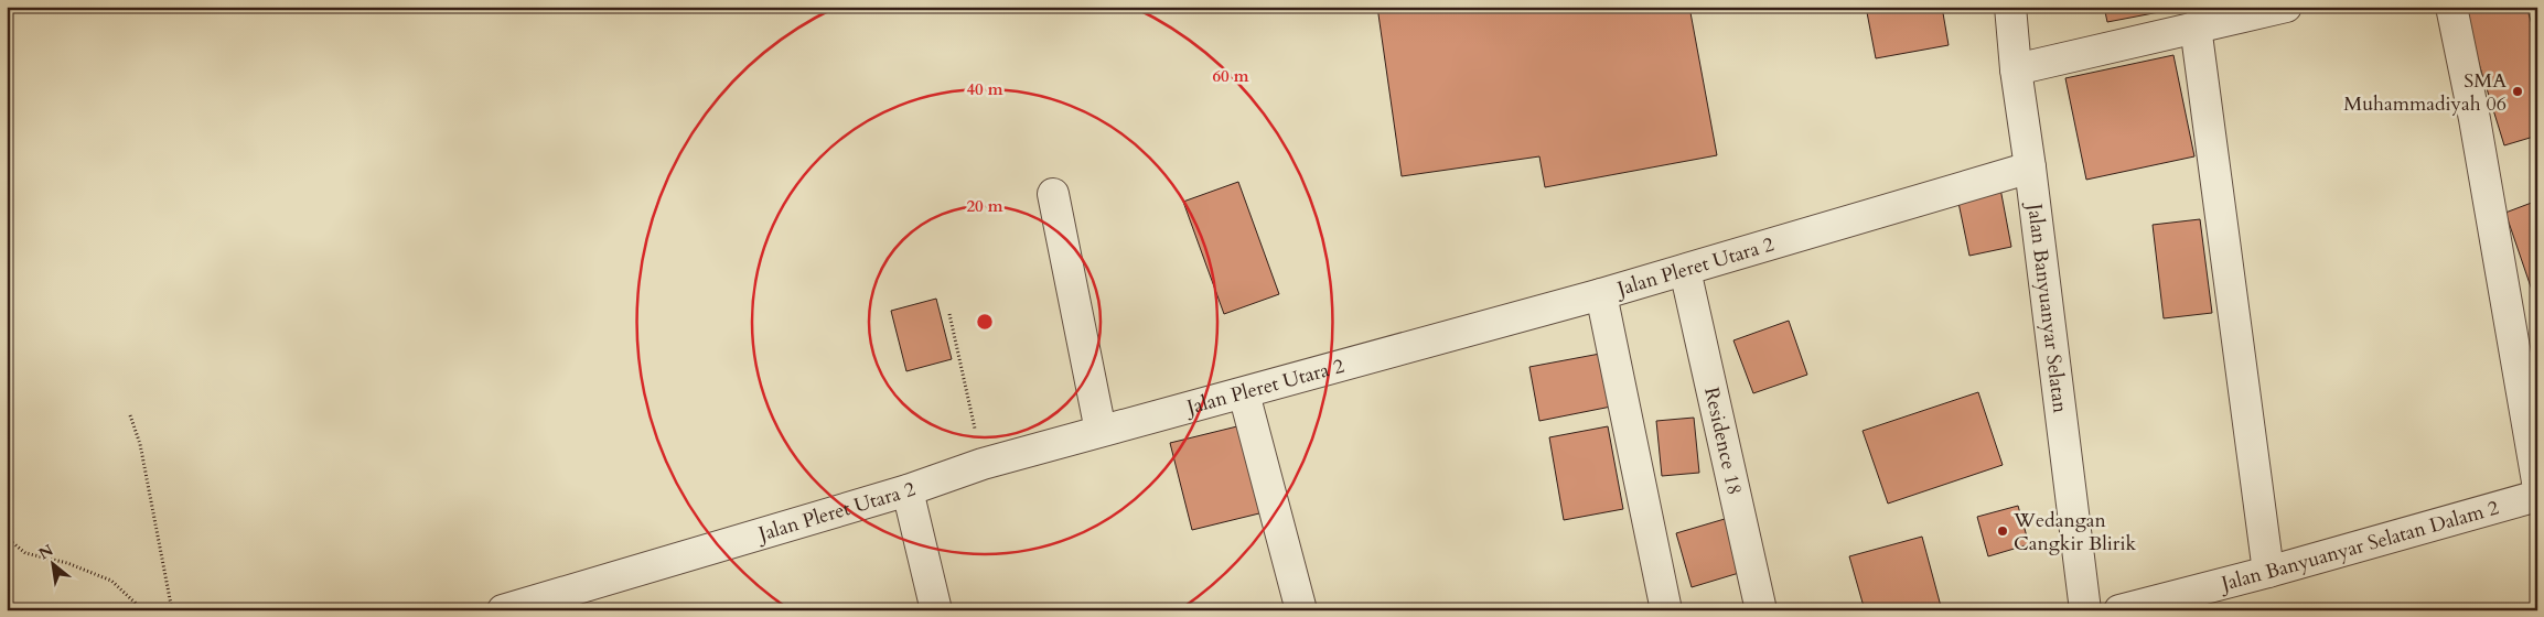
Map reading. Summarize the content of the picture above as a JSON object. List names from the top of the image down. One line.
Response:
{"streets":{"street":["Jalan Pleret Utara 2","Jalan Banyuanyar Selatan","Residence 18","Jalan Banyuanyar Selatan Dalam 2"]},"crossings":[["Jalan Pleret Utara 2","Jalan Banyuanyar Selatan"],["Jalan Pleret Utara 2","Residence 18"]],"places":["SMA Muhammadiyah 06","Wedangan Cangkir Blirik"],"north":"top left","rings":["60 m","40 m","20 m"]}
